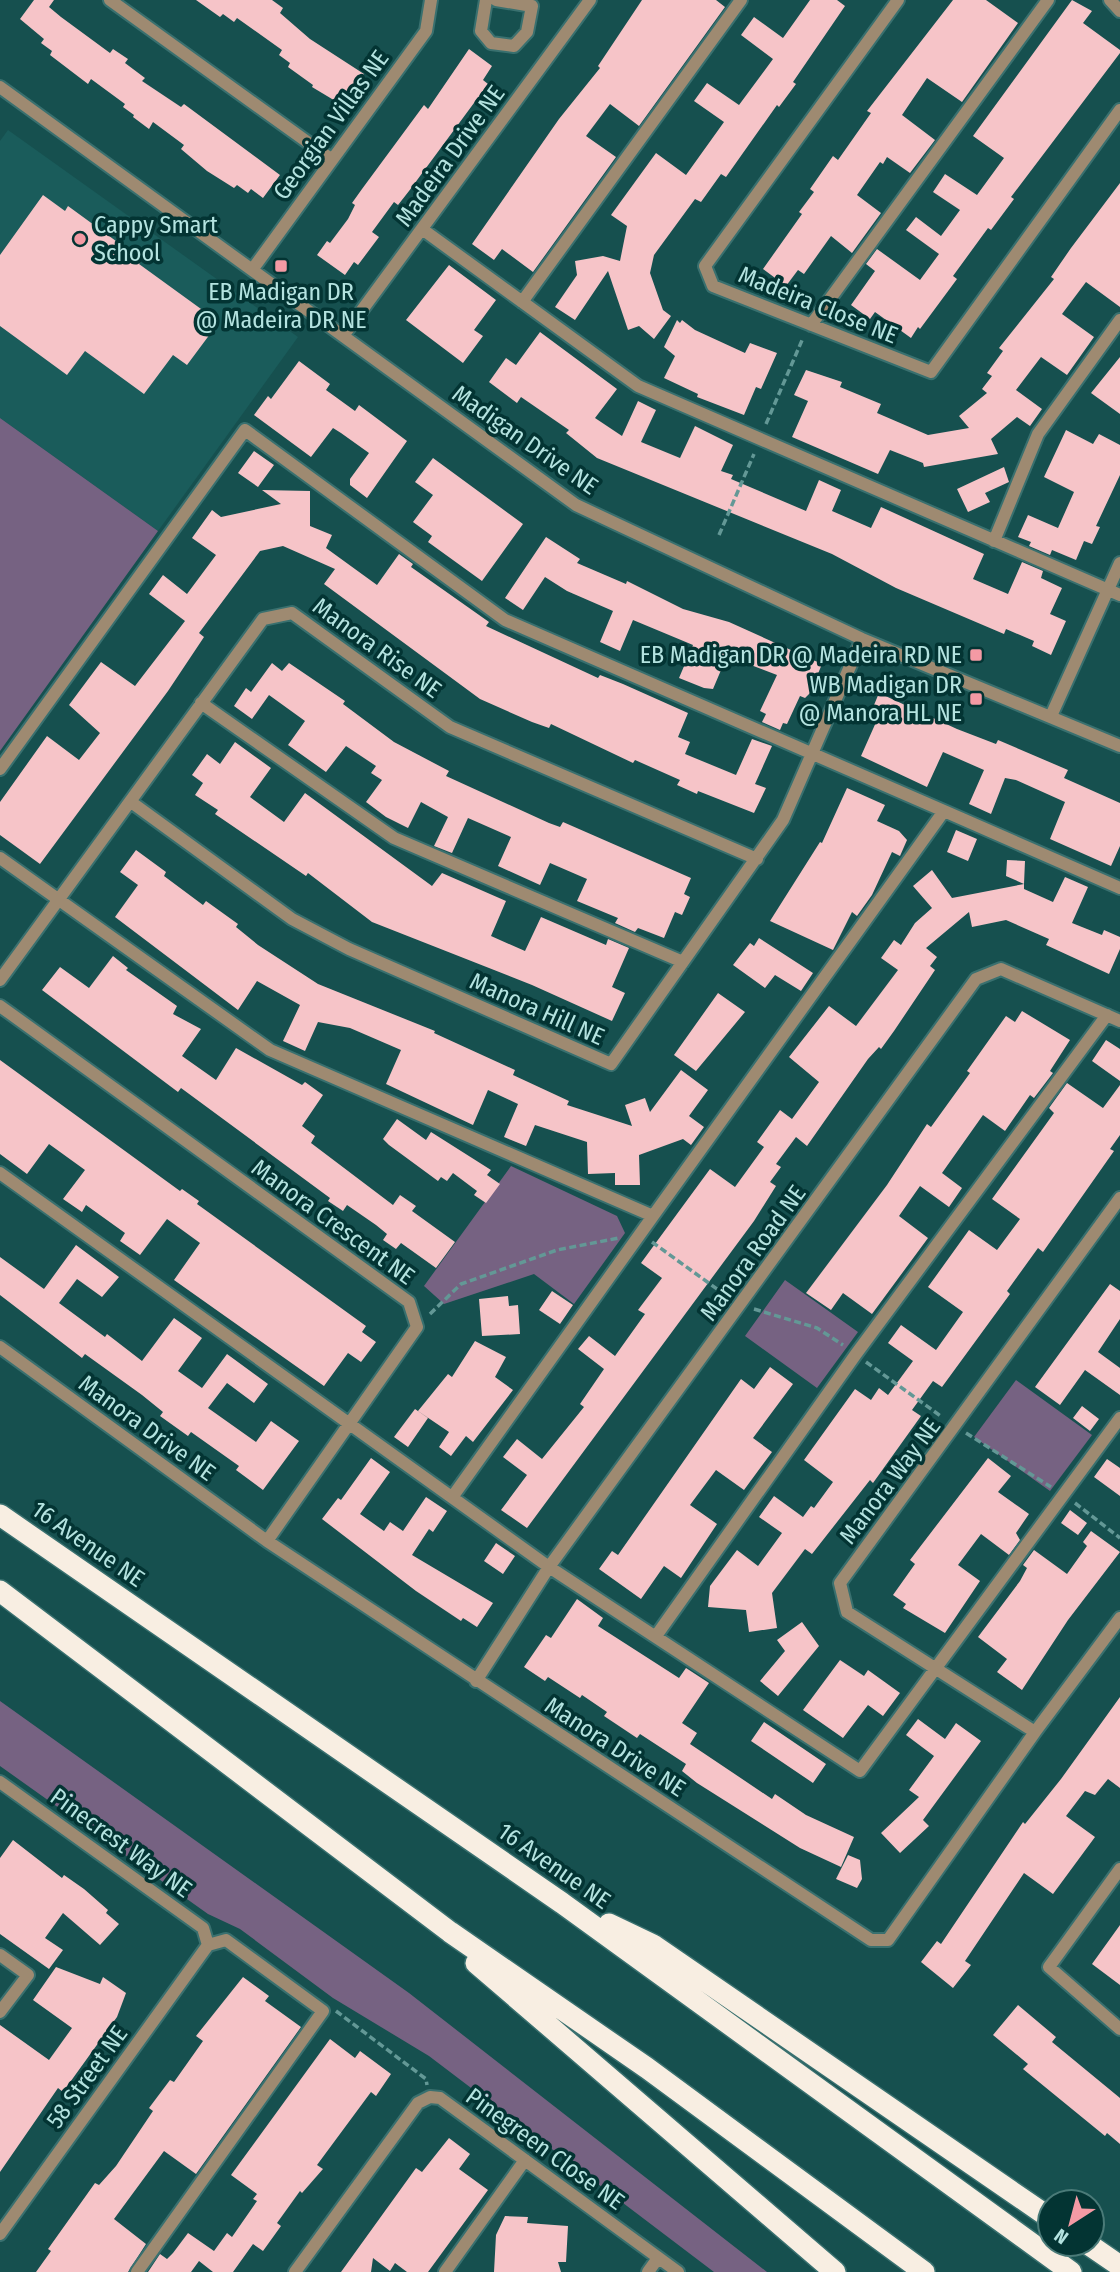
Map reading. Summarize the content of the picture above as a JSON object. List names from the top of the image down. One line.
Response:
{"streets":{"highway":["16 Avenue NE"],"street":["Georgian Villas NE","Madeira Drive NE","Madeira Close NE","Madigan Drive NE","Manora Rise NE","Manora Hill NE","Manora Crescent NE","Manora Road NE","Manora Drive NE","Manora Way NE","Pinecrest Way NE","58 Street NE","Pinegreen Close NE"]},"crossings":[["Georgian Villas NE","Madigan Drive NE"],["Madeira Drive NE","Madigan Drive NE"],["Madigan Drive NE","Manora Hill NE"],["Manora Rise NE","Manora Hill NE"],["Manora Road NE","Manora Drive NE"],["Manora Drive NE","Manora Way NE"],["Pinecrest Way NE","58 Street NE"]],"places":{"other":["Cappy Smart School"],"transit":["EB Madigan DR @ Madeira DR NE","EB Madigan DR @ Madeira RD NE","WB Madigan DR @ Manora HL NE"]},"north":"bottom left"}
